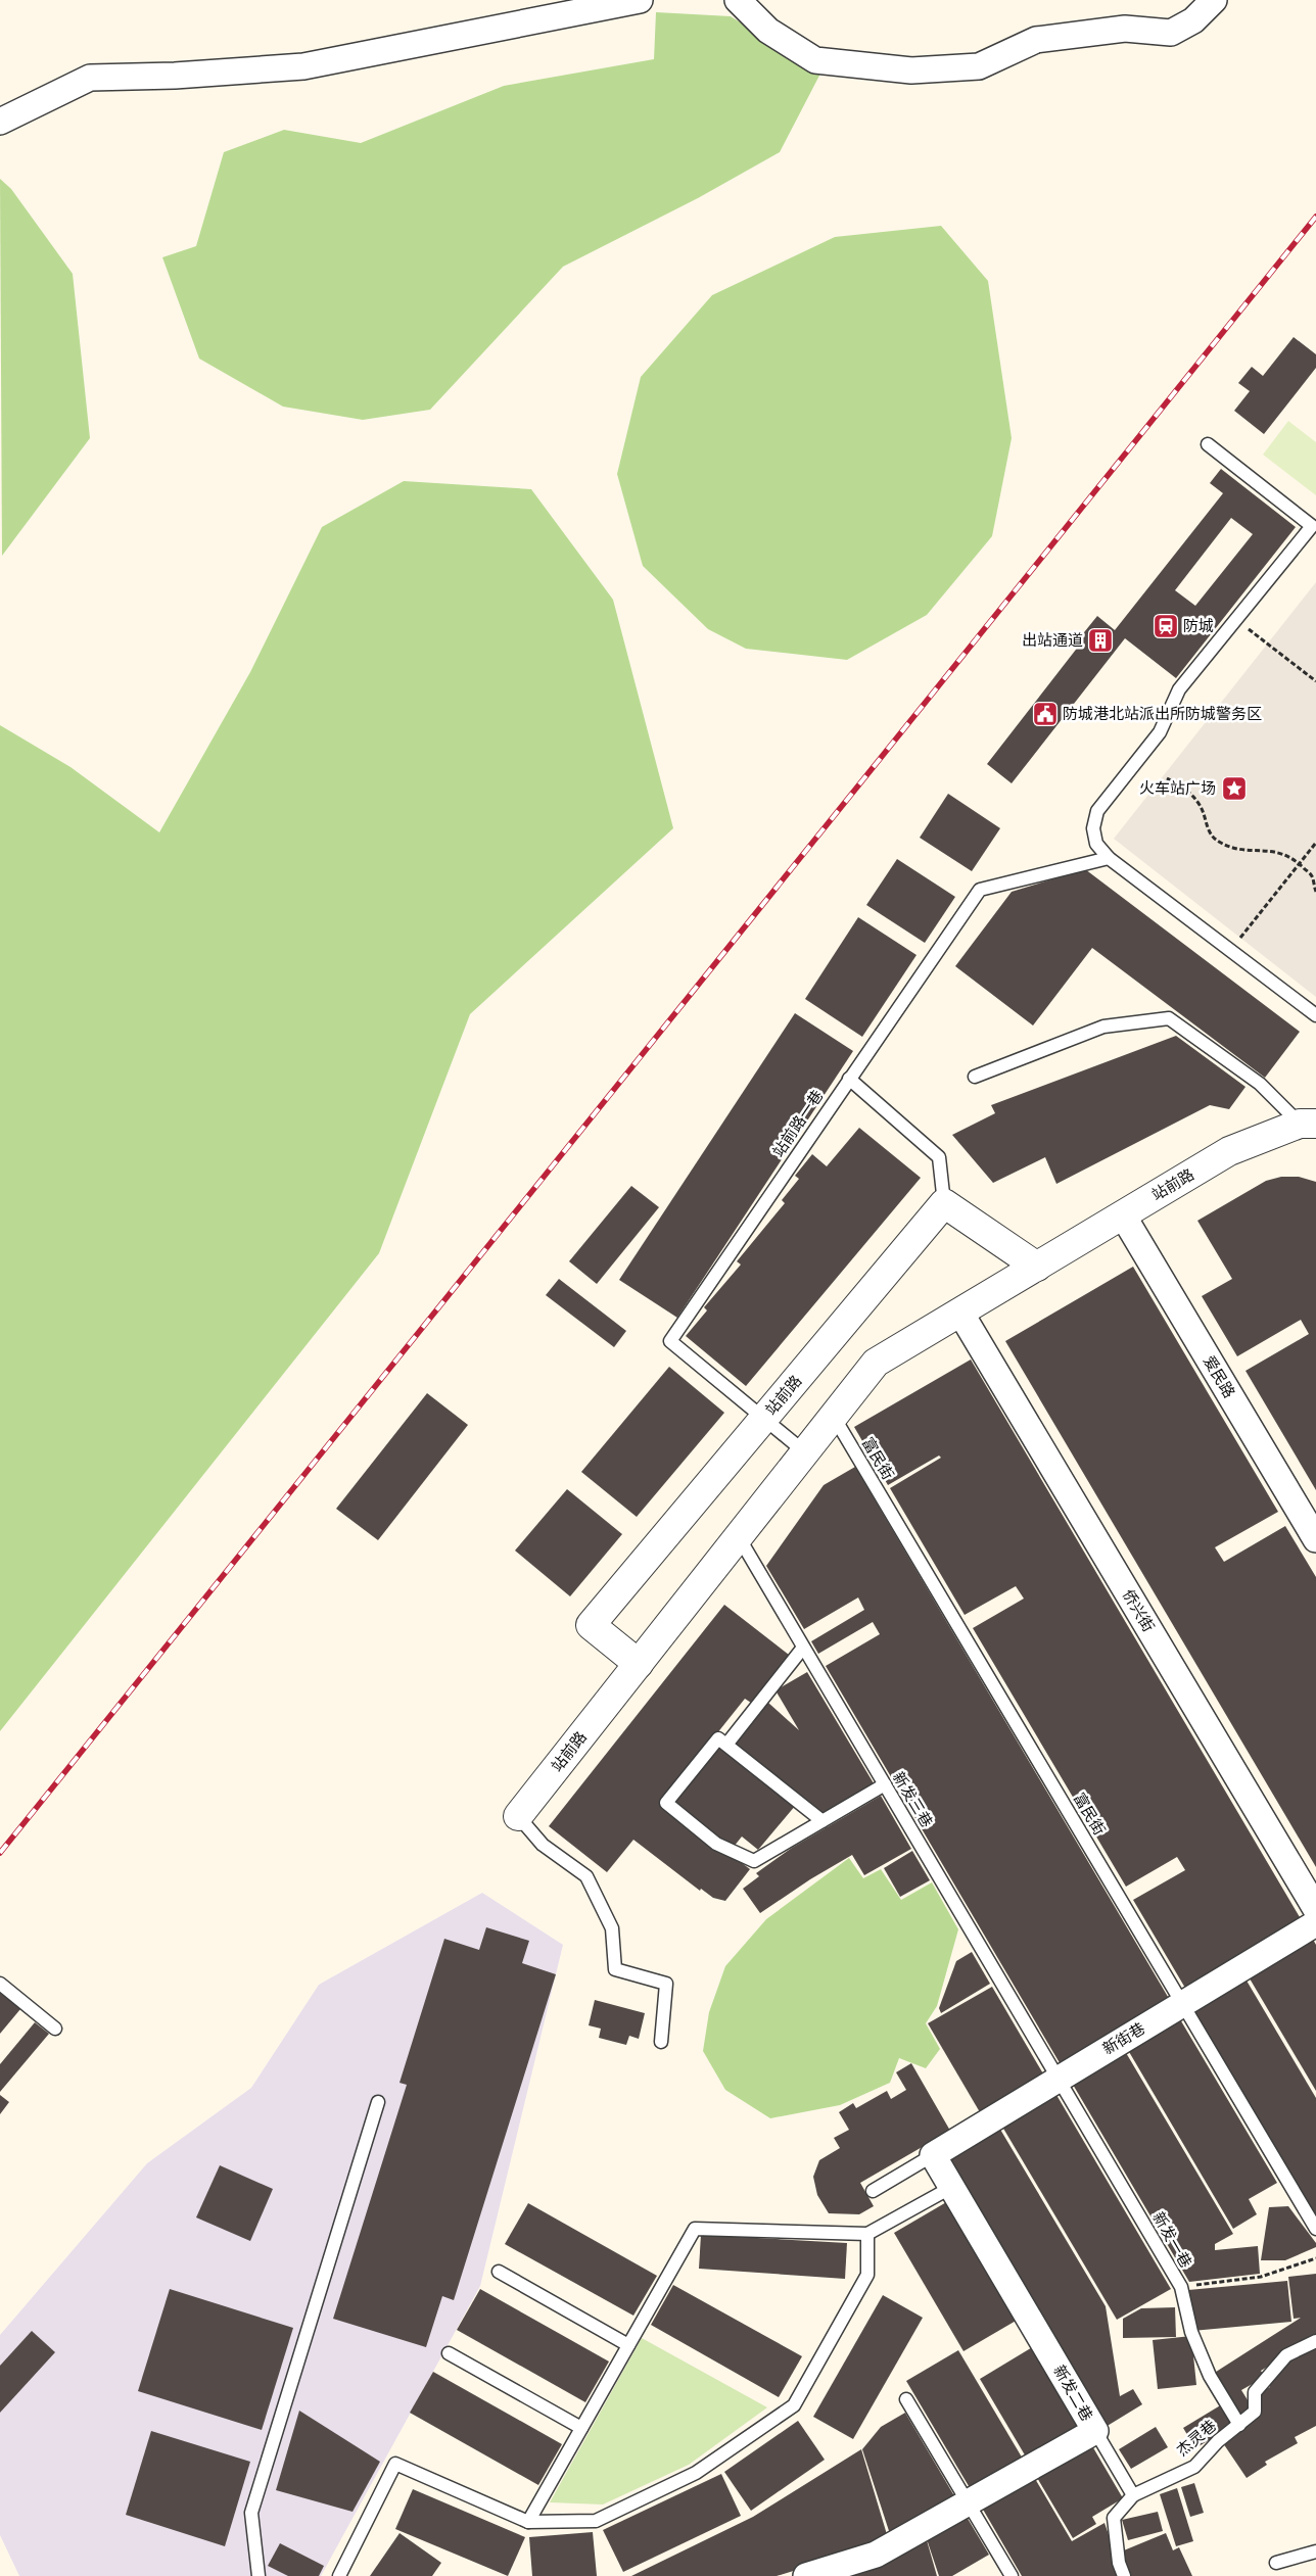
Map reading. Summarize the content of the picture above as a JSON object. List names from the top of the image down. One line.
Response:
{"streets":{"street":["站前路","爱民路","侨兴街","新街巷","新发二巷"],"lane":["站前路一巷","富民街","新发三巷","新发一巷","杰灵巷"]},"crossings":[["站前路一巷","站前路"],["站前路","爱民路"],["站前路","富民街"],["站前路","侨兴街"],["站前路","新发三巷"],["富民街","新街巷"],["新发三巷","新街巷"],["新发三巷","新发一巷"],["新街巷","新发一巷"],["新街巷","新发二巷"],["新发一巷","杰灵巷"]],"places":{"station":["防城"],"building":["出站通道"],"public building":["防城港北站派出所防城警务区"],"place":["火车站广场"]}}
